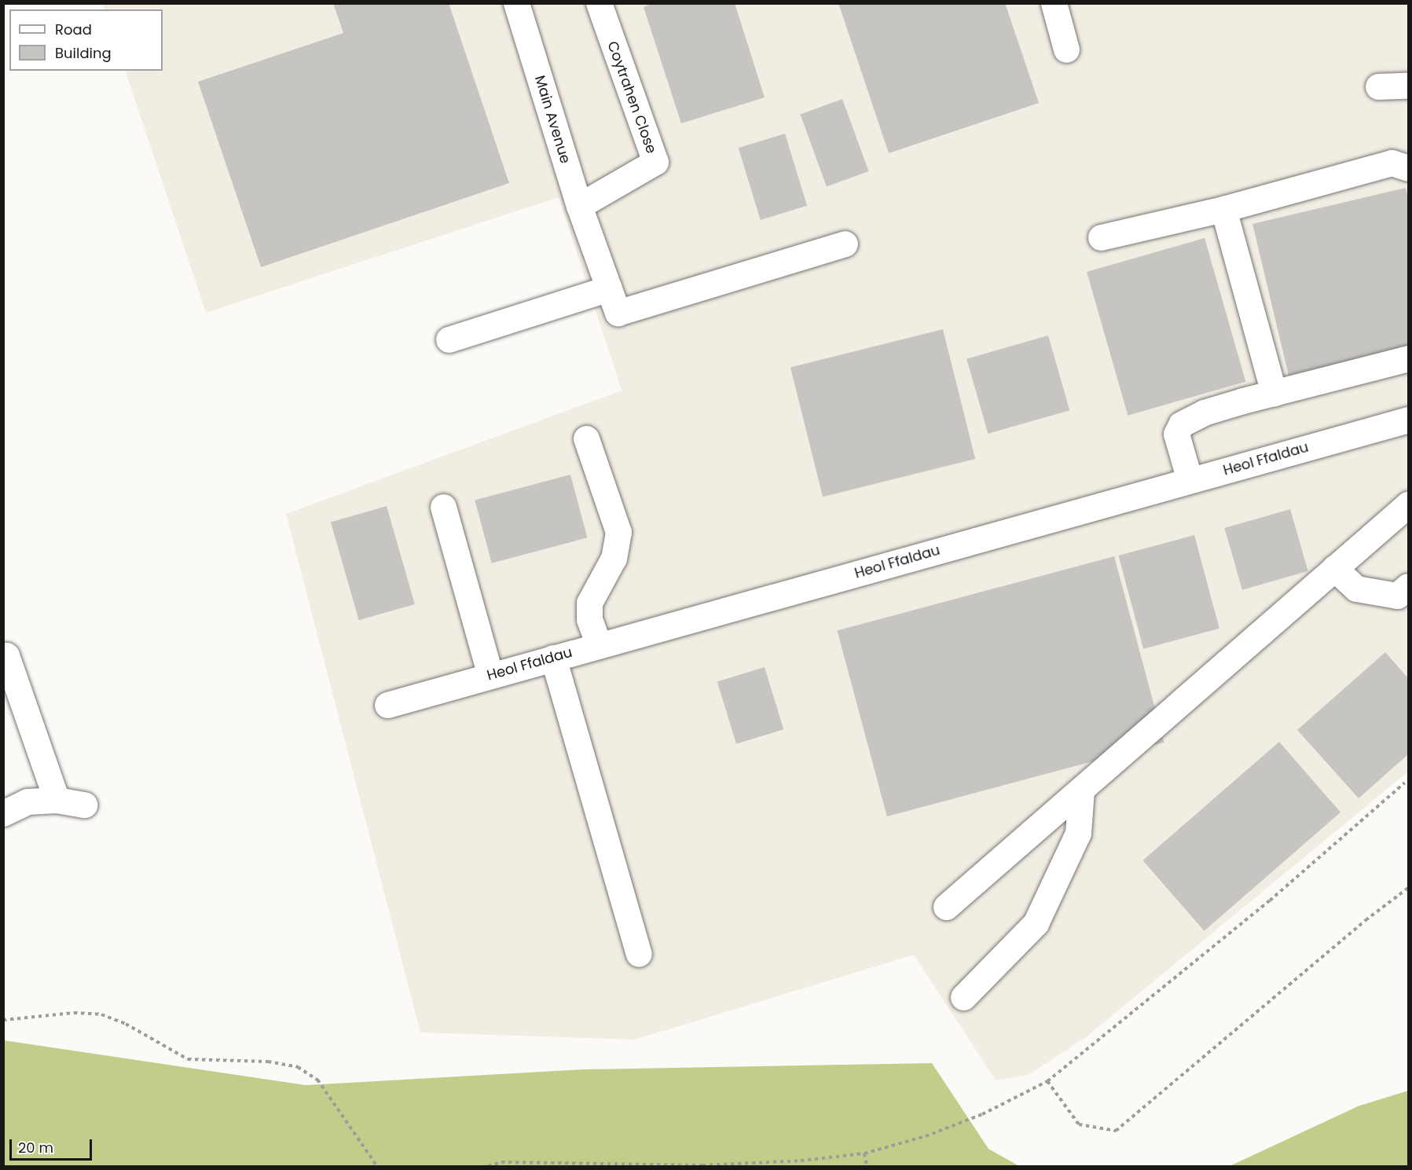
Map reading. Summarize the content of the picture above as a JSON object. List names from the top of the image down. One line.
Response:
{"streets":{"street":["Coytrahen Close","Main Avenue","Heol Ffaldau"]},"crossings":[["Coytrahen Close","Main Avenue"]],"legend":["Road","Building"],"scale_bar":"20 m"}
